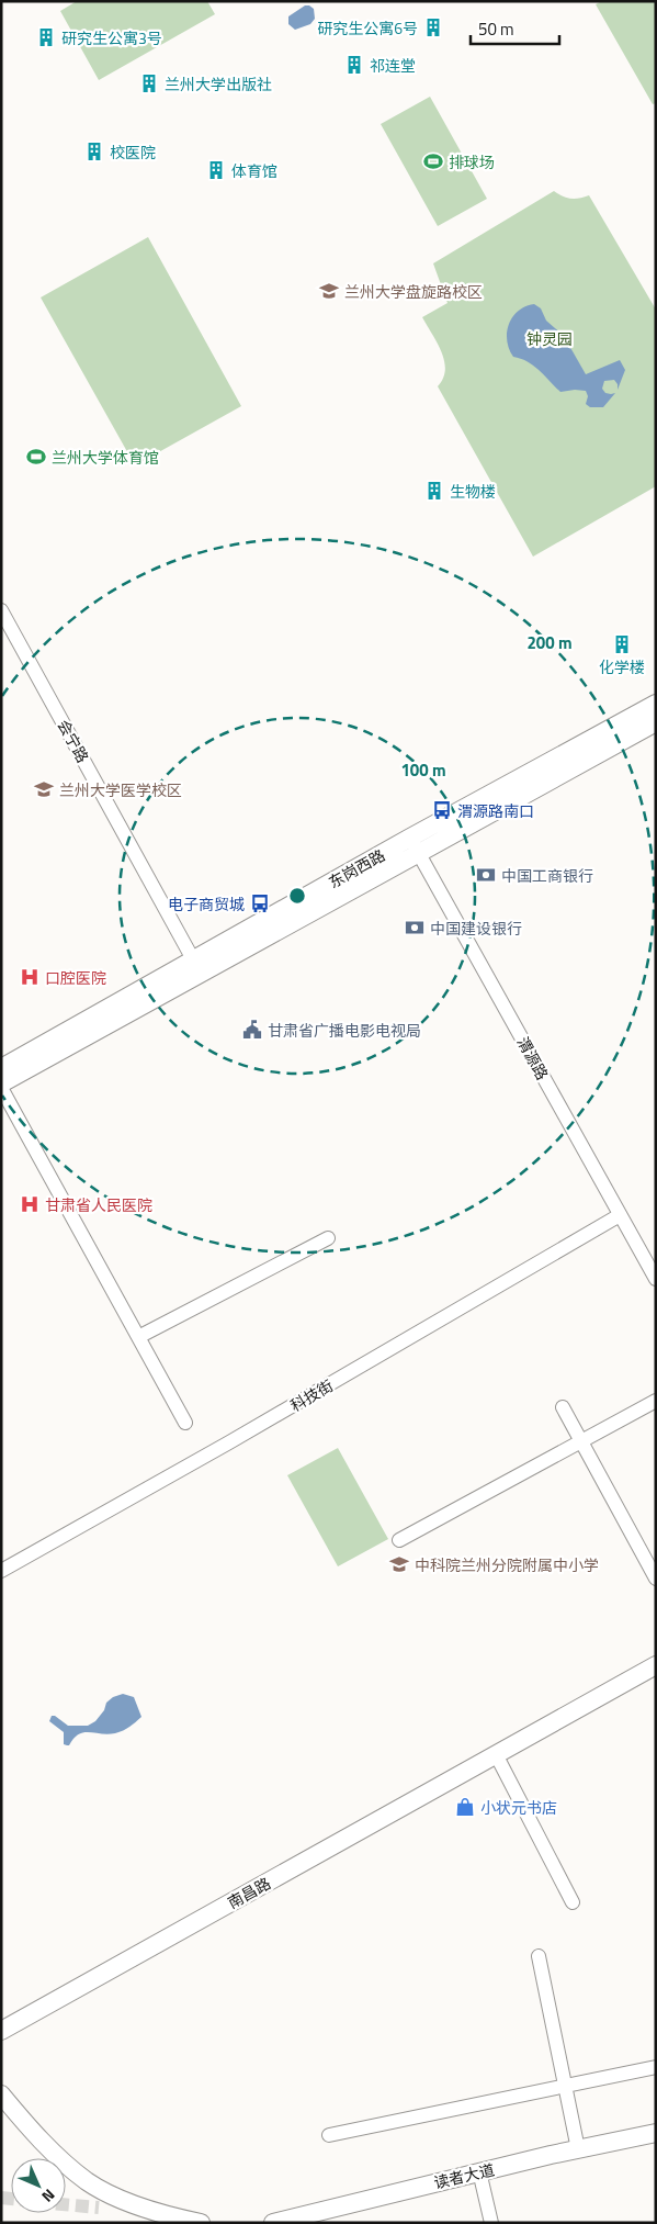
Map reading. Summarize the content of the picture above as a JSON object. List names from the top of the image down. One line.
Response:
{"streets":{"main road":["东岗西路","南昌路","读者大道"],"street":["会宁路","渭源路","科技街"]},"crossings":[["会宁路","东岗西路"],["东岗西路","渭源路"],["渭源路","科技街"]],"parks":["钟灵园"],"places":{"building":["研究生公寓6号","研究生公寓3号","祁连堂","兰州大学出版社","校医院","体育馆","生物楼","化学楼"],"sports":["排球场","兰州大学体育馆"],"school or university":["兰州大学盘旋路校区","兰州大学医学校区","中科院兰州分院附属中小学"],"bus stop":["渭源路南口","电子商贸城"],"bank":["中国工商银行","中国建设银行"],"hospital":["口腔医院","甘肃省人民医院"],"public building":["甘肃省广播电影电视局"],"shop":["小状元书店"]},"scale_bar":"50 m","north":"bottom right","rings":["200 m","100 m"]}
